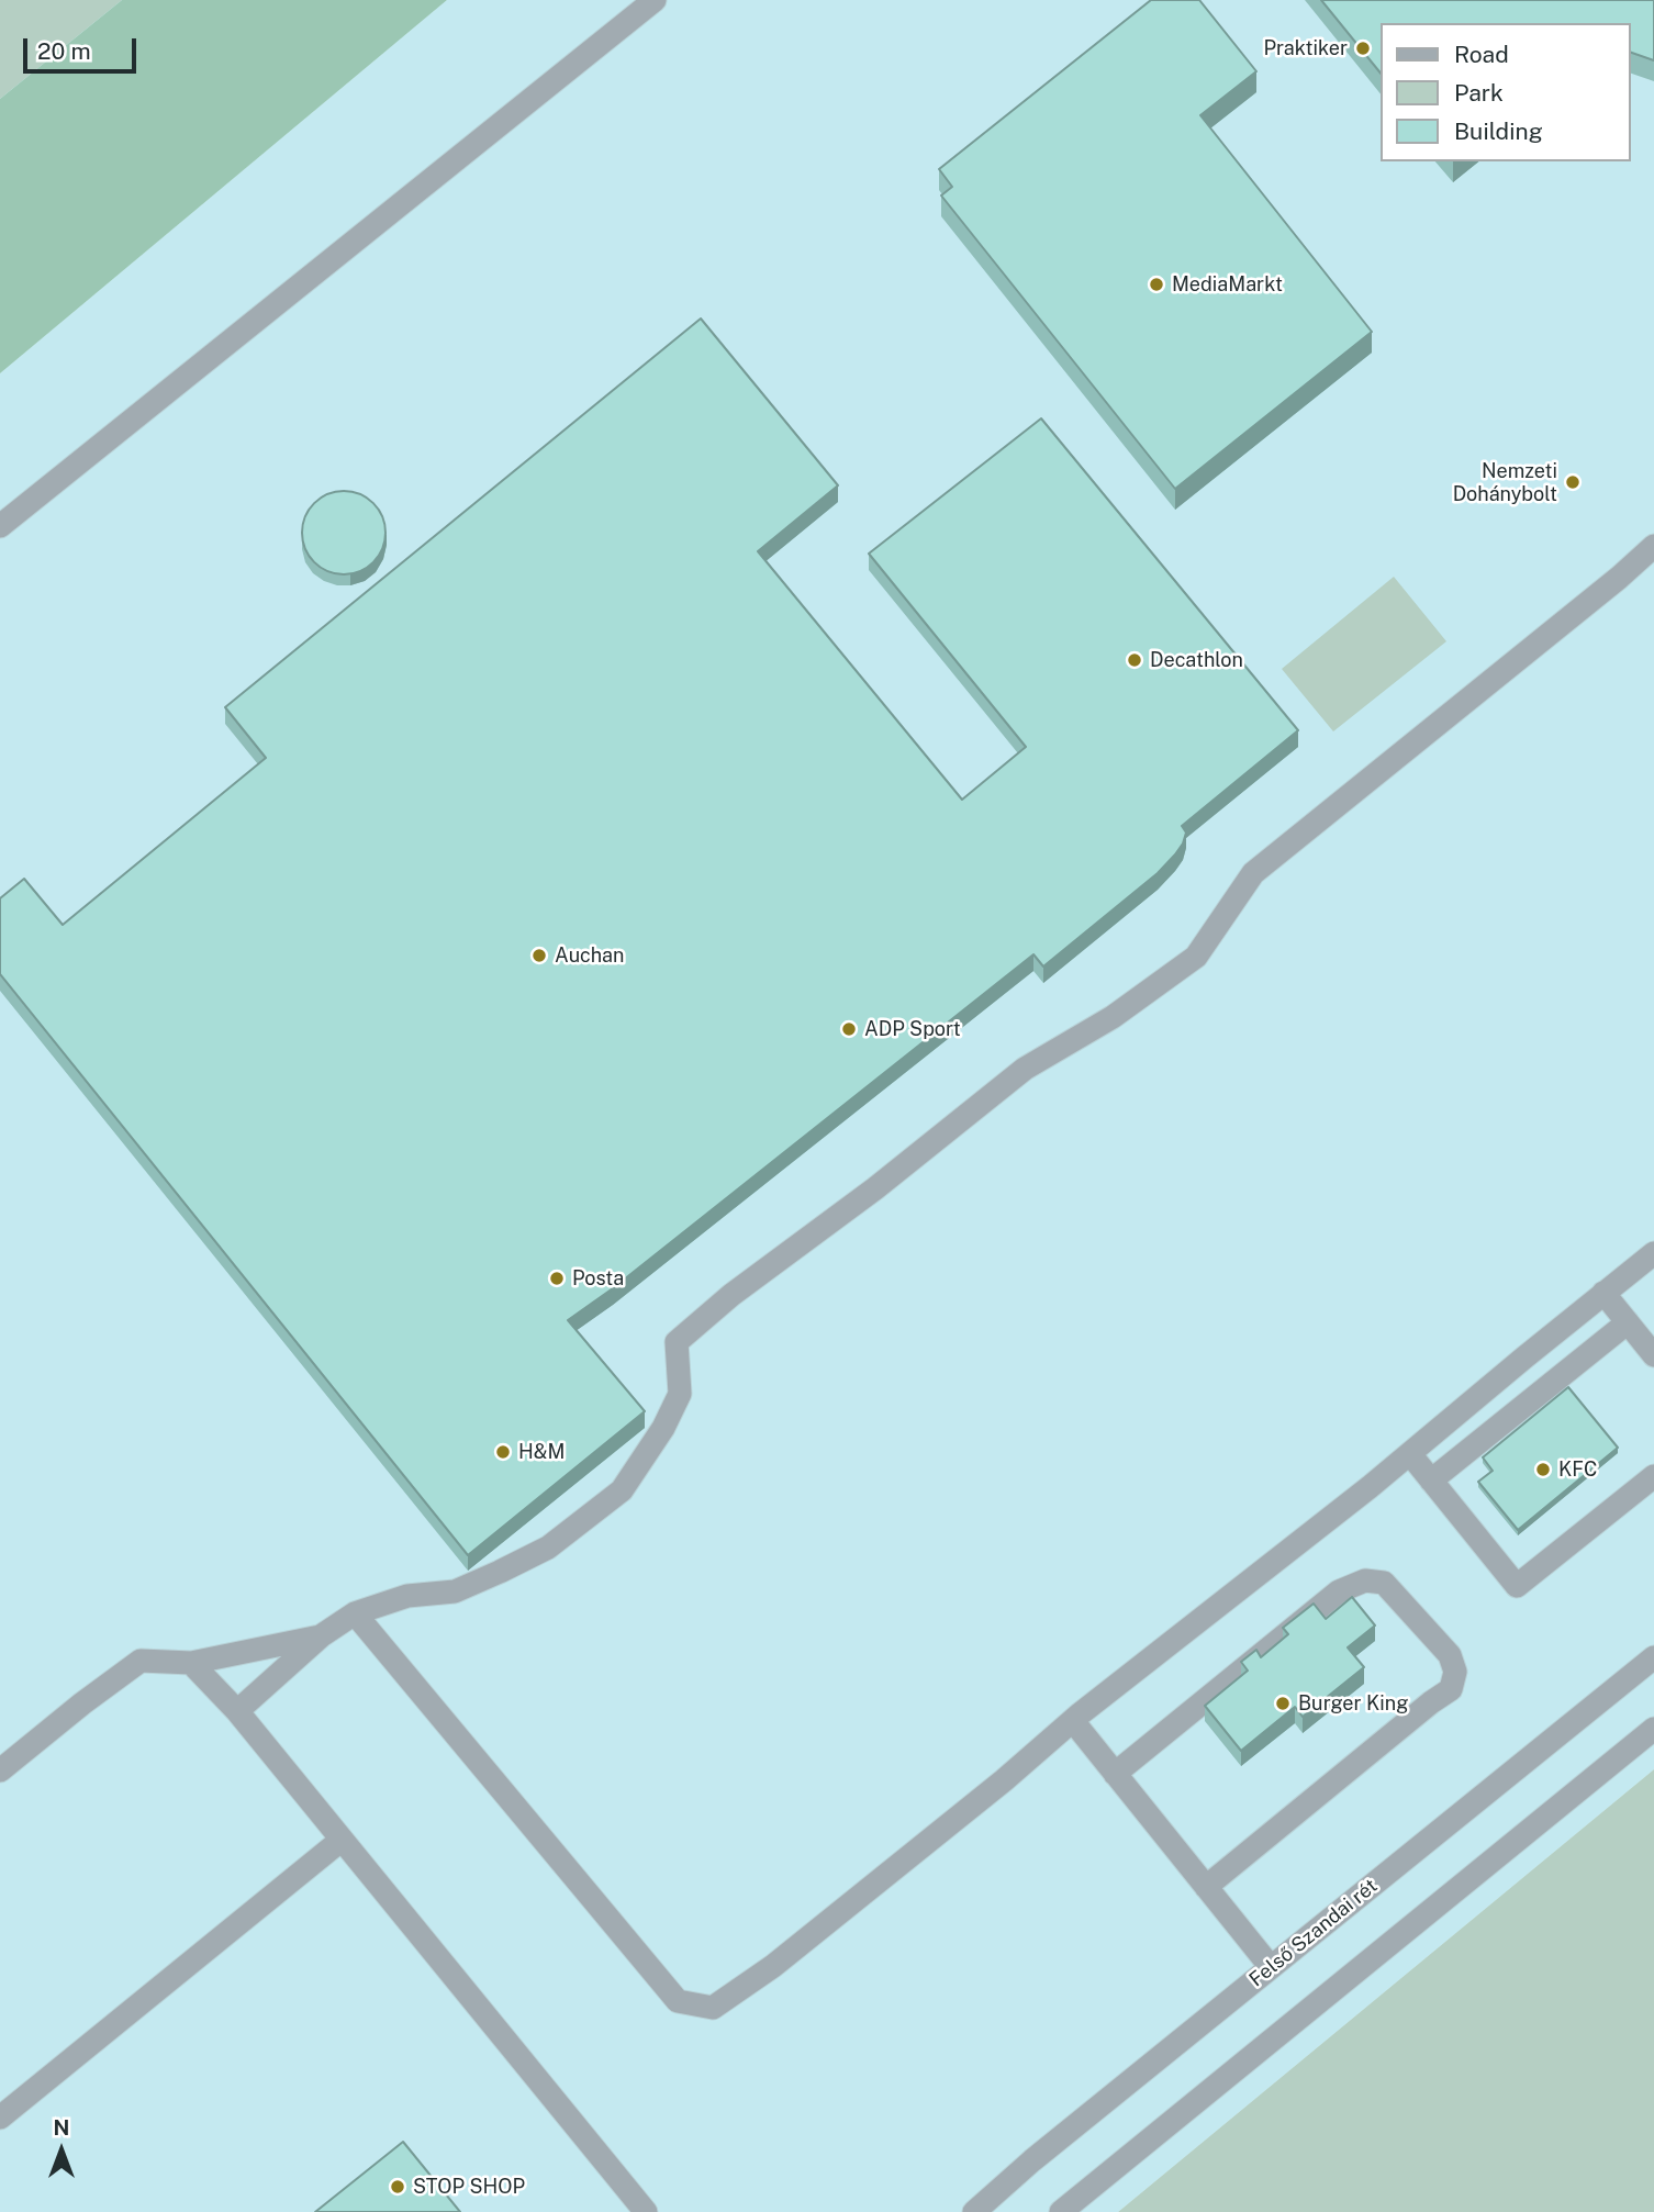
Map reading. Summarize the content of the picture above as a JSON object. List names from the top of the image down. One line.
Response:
{"streets":{"street":["Felső Szandai rét"]},"places":["Praktiker","MediaMarkt","Nemzeti Dohánybolt","Decathlon","Auchan","ADP Sport","Posta","H&M","KFC","Burger King","STOP SHOP"],"legend":["Road","Park","Building"],"scale_bar":"20 m","north":"top"}
